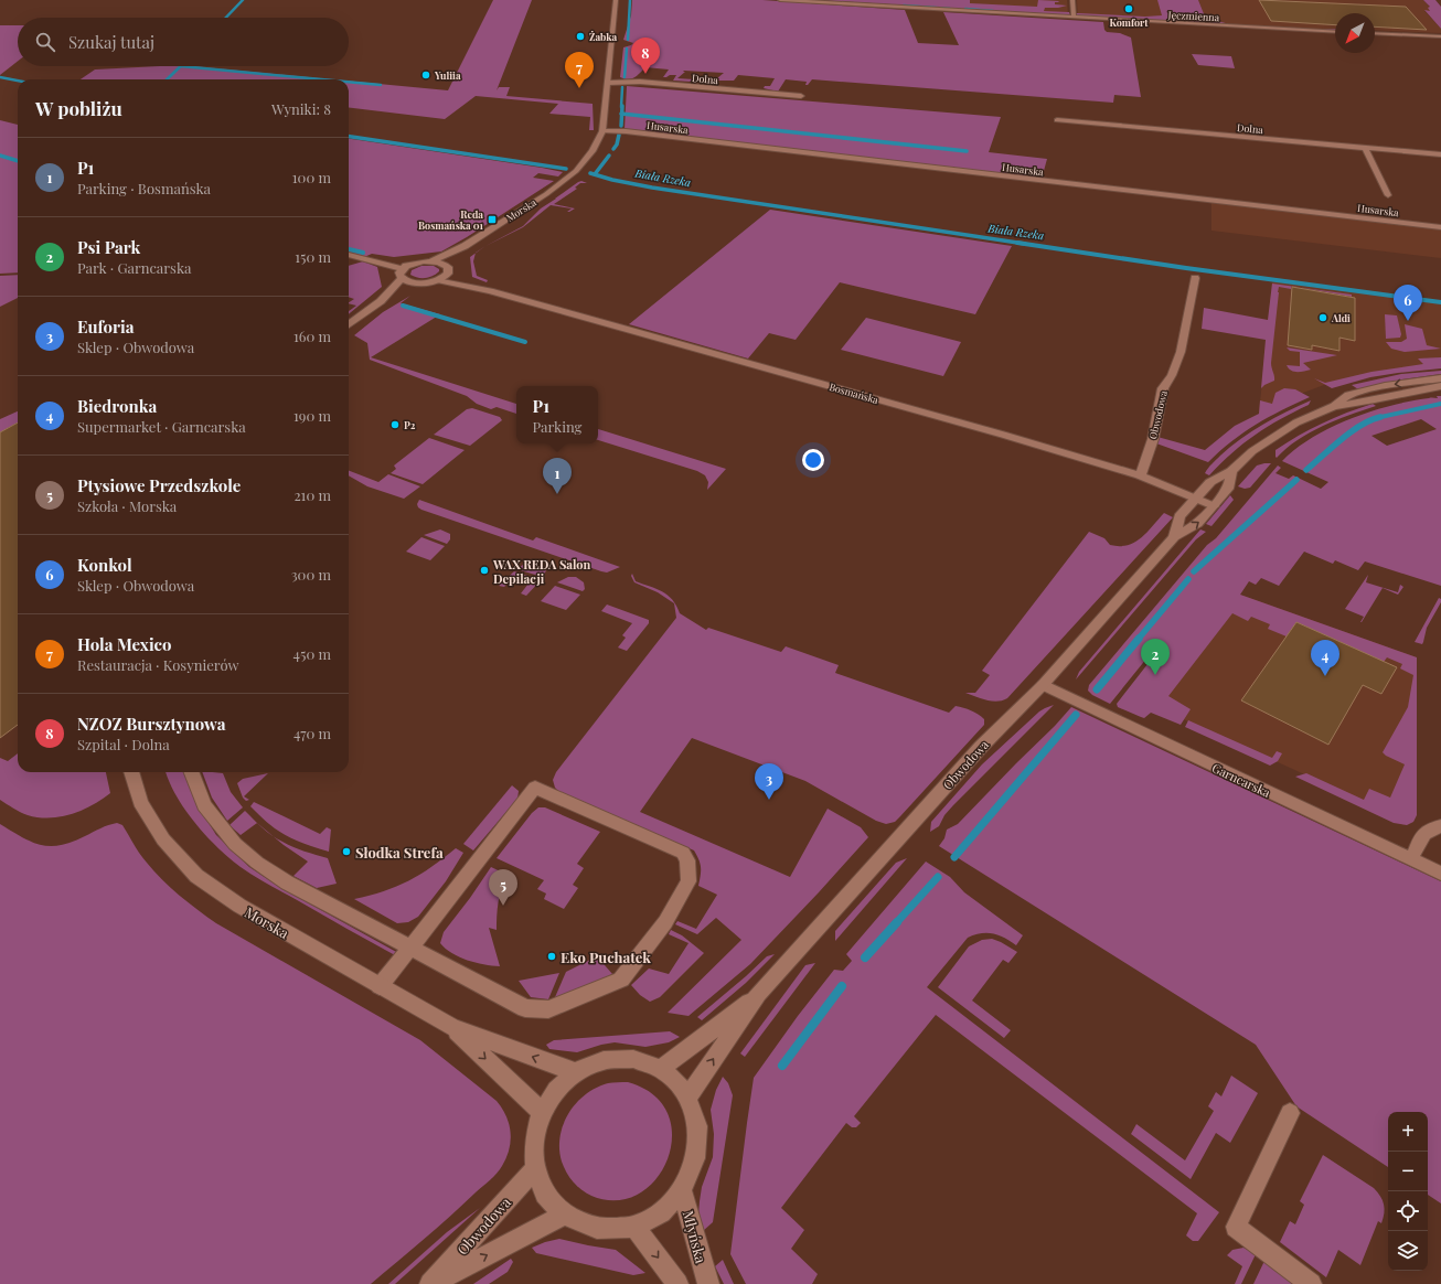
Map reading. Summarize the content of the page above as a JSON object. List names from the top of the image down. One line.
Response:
{"streets":{"street":["Jęczmienna","Dolna","Husarska","Morska","Bosmańska","Obwodowa","Garncarska","Młyńska"]},"crossings":[["Husarska","Morska"],["Morska","Bosmańska"],["Bosmańska","Obwodowa"],["Obwodowa","Garncarska"]],"water":["Biała Rzeka"],"places":{"other":["Komfort","Żabka","Yuliia","Aldi","P2","WAX REDA Salon Depilacji","Słodka Strefa","Eko Puchatek"],"transit":["Reda Bosmańska 01"]},"north":"bottom left","page":{"search":"Szukaj tutaj","pins":["8","7","6","1","2","4","3","5"],"heading":["W pobliżu","Wyniki: 8"],"list":[{"mark":"1","name":"P1","note":"Parking · Bosmańska","value":"100 m"},{"mark":"2","name":"Psi Park","note":"Park · Garncarska","value":"150 m"},{"mark":"3","name":"Euforia","note":"Sklep · Obwodowa","value":"160 m"},{"mark":"4","name":"Biedronka","note":"Supermarket · Garncarska","value":"190 m"},{"mark":"5","name":"Ptysiowe Przedszkole","note":"Szkoła · Morska","value":"210 m"},{"mark":"6","name":"Konkol","note":"Sklep · Obwodowa","value":"300 m"},{"mark":"7","name":"Hola Mexico","note":"Restauracja · Kosynierów","value":"450 m"},{"mark":"8","name":"NZOZ Bursztynowa","note":"Szpital · Dolna","value":"470 m"}],"popup":["P1","Parking"],"map_buttons":["+","−"]}}
